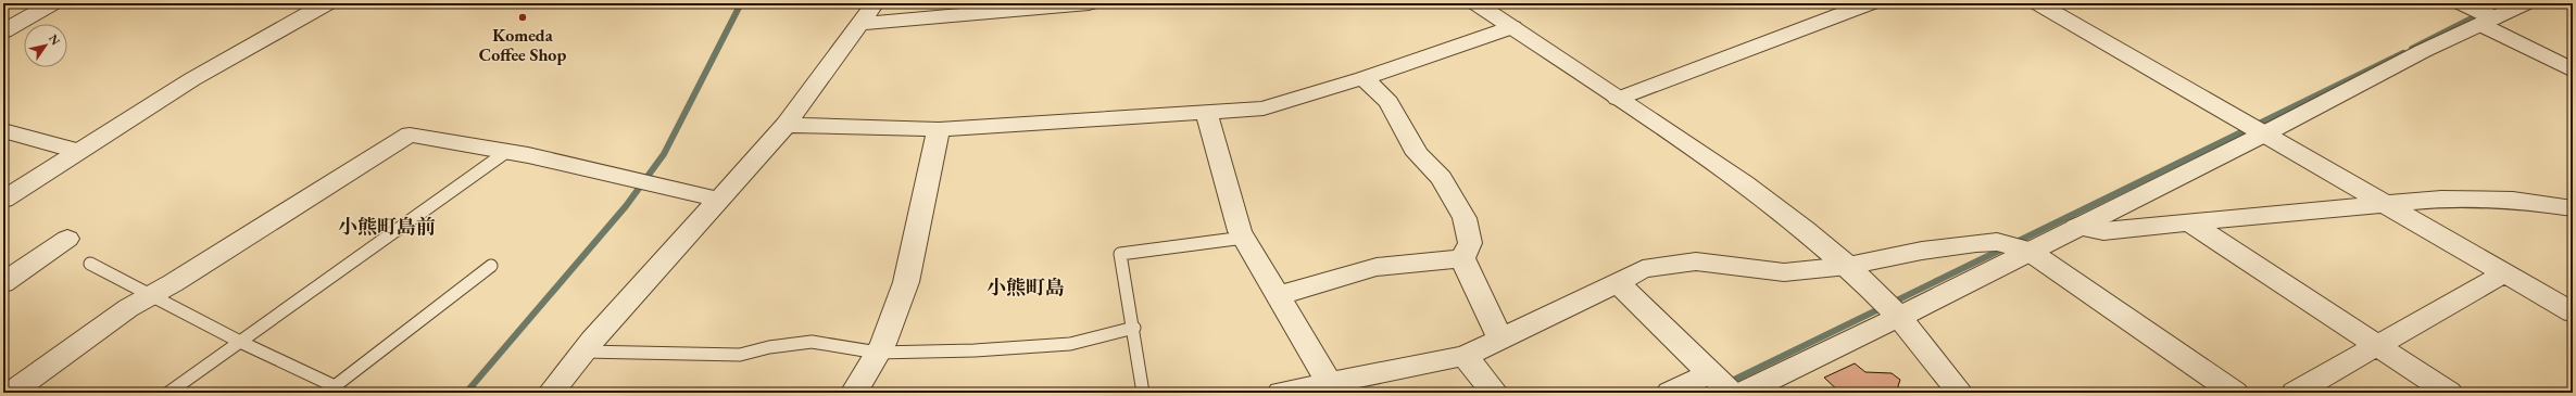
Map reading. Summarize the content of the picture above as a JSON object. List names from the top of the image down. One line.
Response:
{"districts":["小熊町島前","小熊町島"],"places":["Komeda Coffee Shop"],"north":"top right"}
